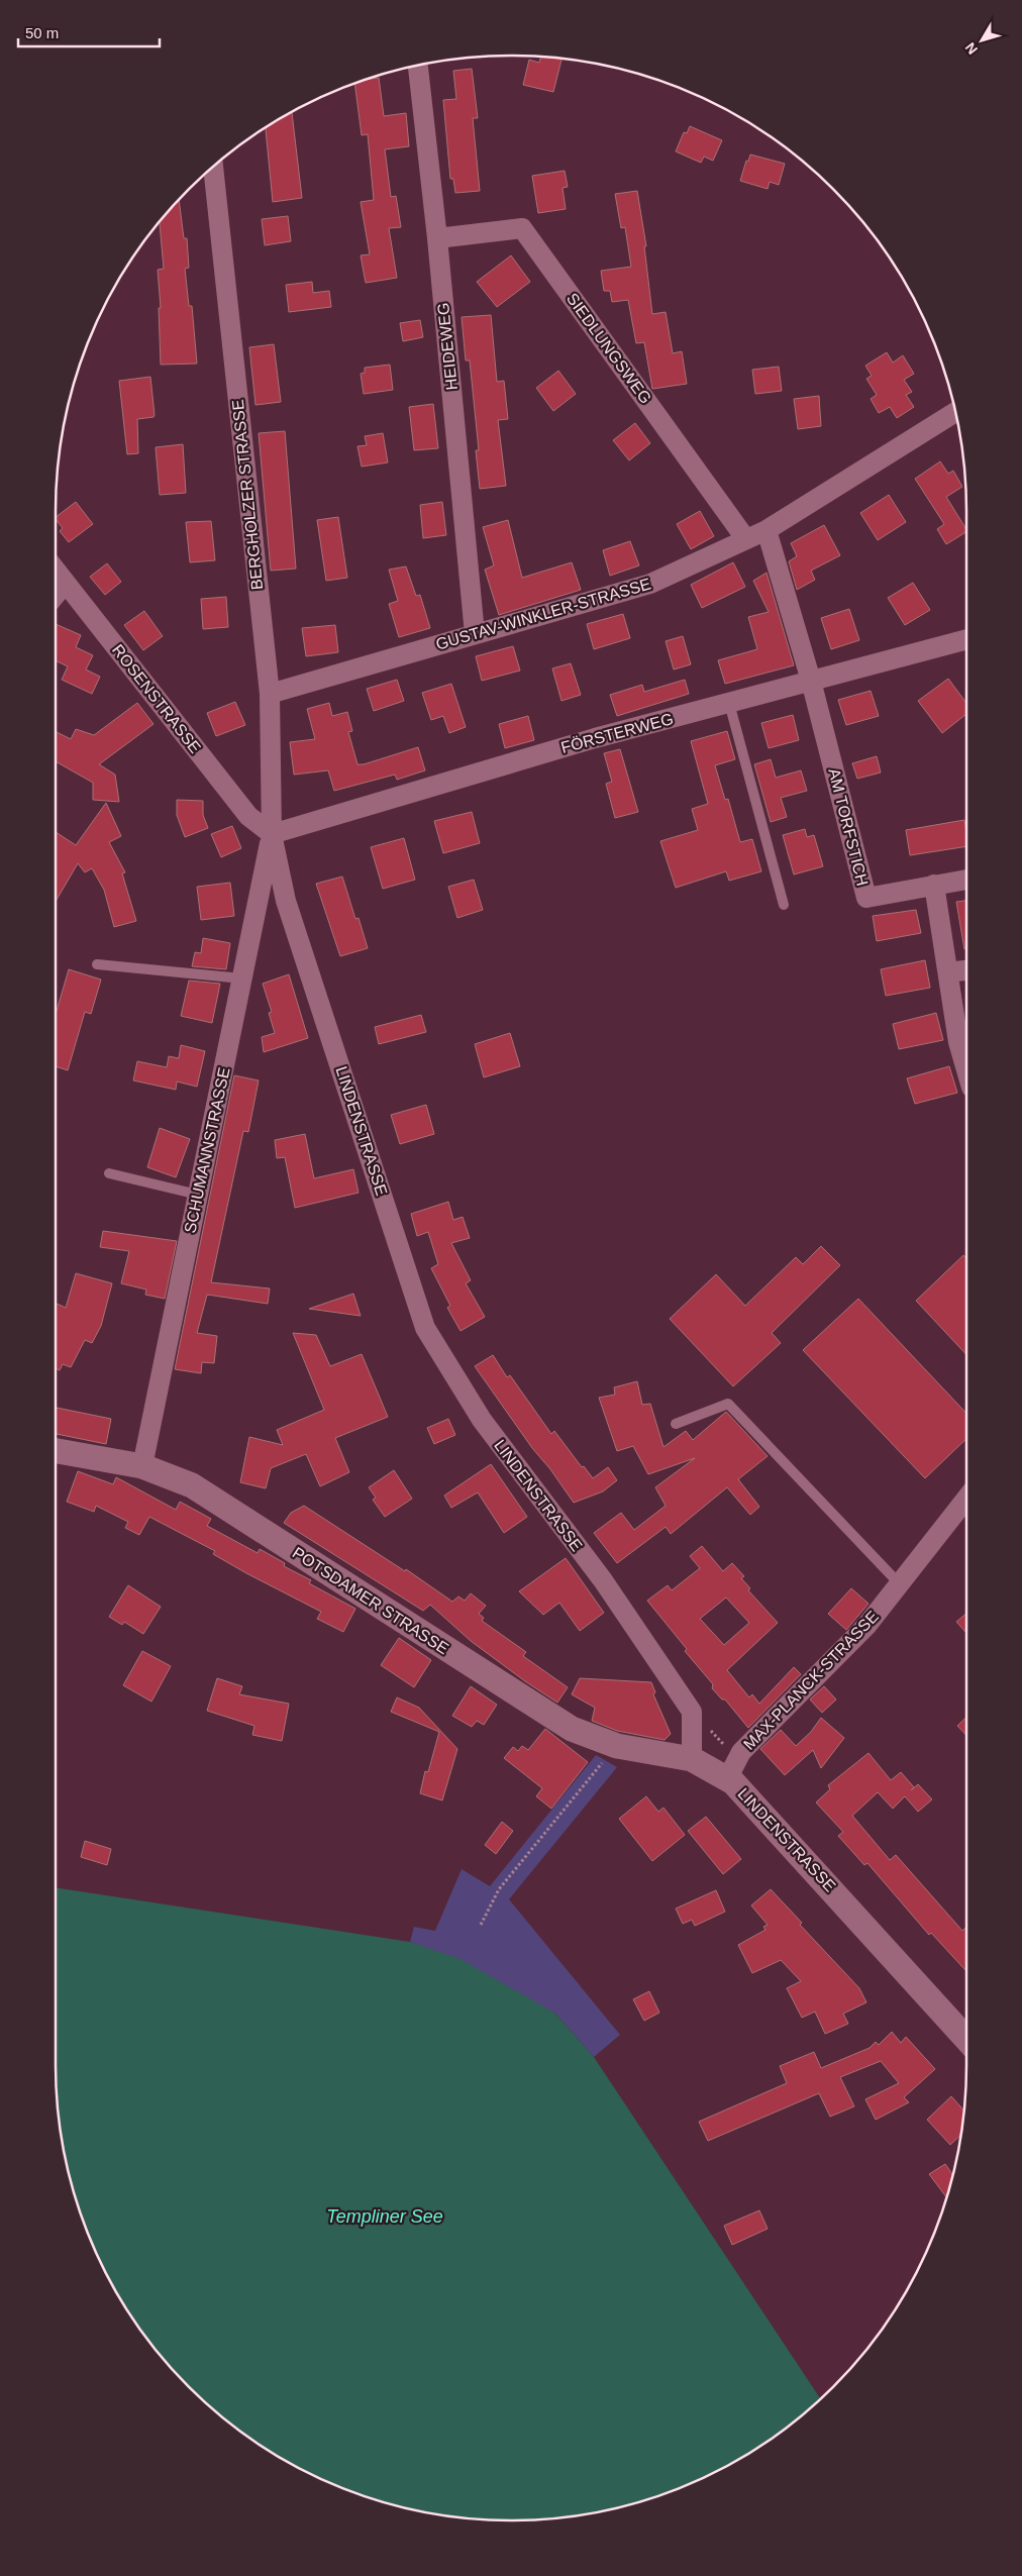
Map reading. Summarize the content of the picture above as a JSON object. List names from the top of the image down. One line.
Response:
{"streets":{"street":["HEIDEWEG","SIEDLUNGSWEG","BERGHOLZER STRASSE","GUSTAV-WINKLER-STRASSE","ROSENSTRASSE","FÖRSTERWEG","AM TORFSTICH","LINDENSTRASSE","SCHUMANNSTRASSE","POTSDAMER STRASSE","MAX-PLANCK-STRASSE"]},"crossings":[["HEIDEWEG","SIEDLUNGSWEG"],["HEIDEWEG","GUSTAV-WINKLER-STRASSE"],["SIEDLUNGSWEG","GUSTAV-WINKLER-STRASSE"],["BERGHOLZER STRASSE","GUSTAV-WINKLER-STRASSE"],["BERGHOLZER STRASSE","ROSENSTRASSE"],["BERGHOLZER STRASSE","FÖRSTERWEG"],["BERGHOLZER STRASSE","LINDENSTRASSE"],["BERGHOLZER STRASSE","SCHUMANNSTRASSE"],["ROSENSTRASSE","FÖRSTERWEG"],["ROSENSTRASSE","LINDENSTRASSE"],["ROSENSTRASSE","SCHUMANNSTRASSE"],["FÖRSTERWEG","AM TORFSTICH"],["FÖRSTERWEG","LINDENSTRASSE"],["FÖRSTERWEG","SCHUMANNSTRASSE"],["LINDENSTRASSE","SCHUMANNSTRASSE"],["LINDENSTRASSE","POTSDAMER STRASSE"],["LINDENSTRASSE","MAX-PLANCK-STRASSE"],["SCHUMANNSTRASSE","POTSDAMER STRASSE"]],"water":["Templiner See"],"scale_bar":"50 m","north":"bottom left"}
